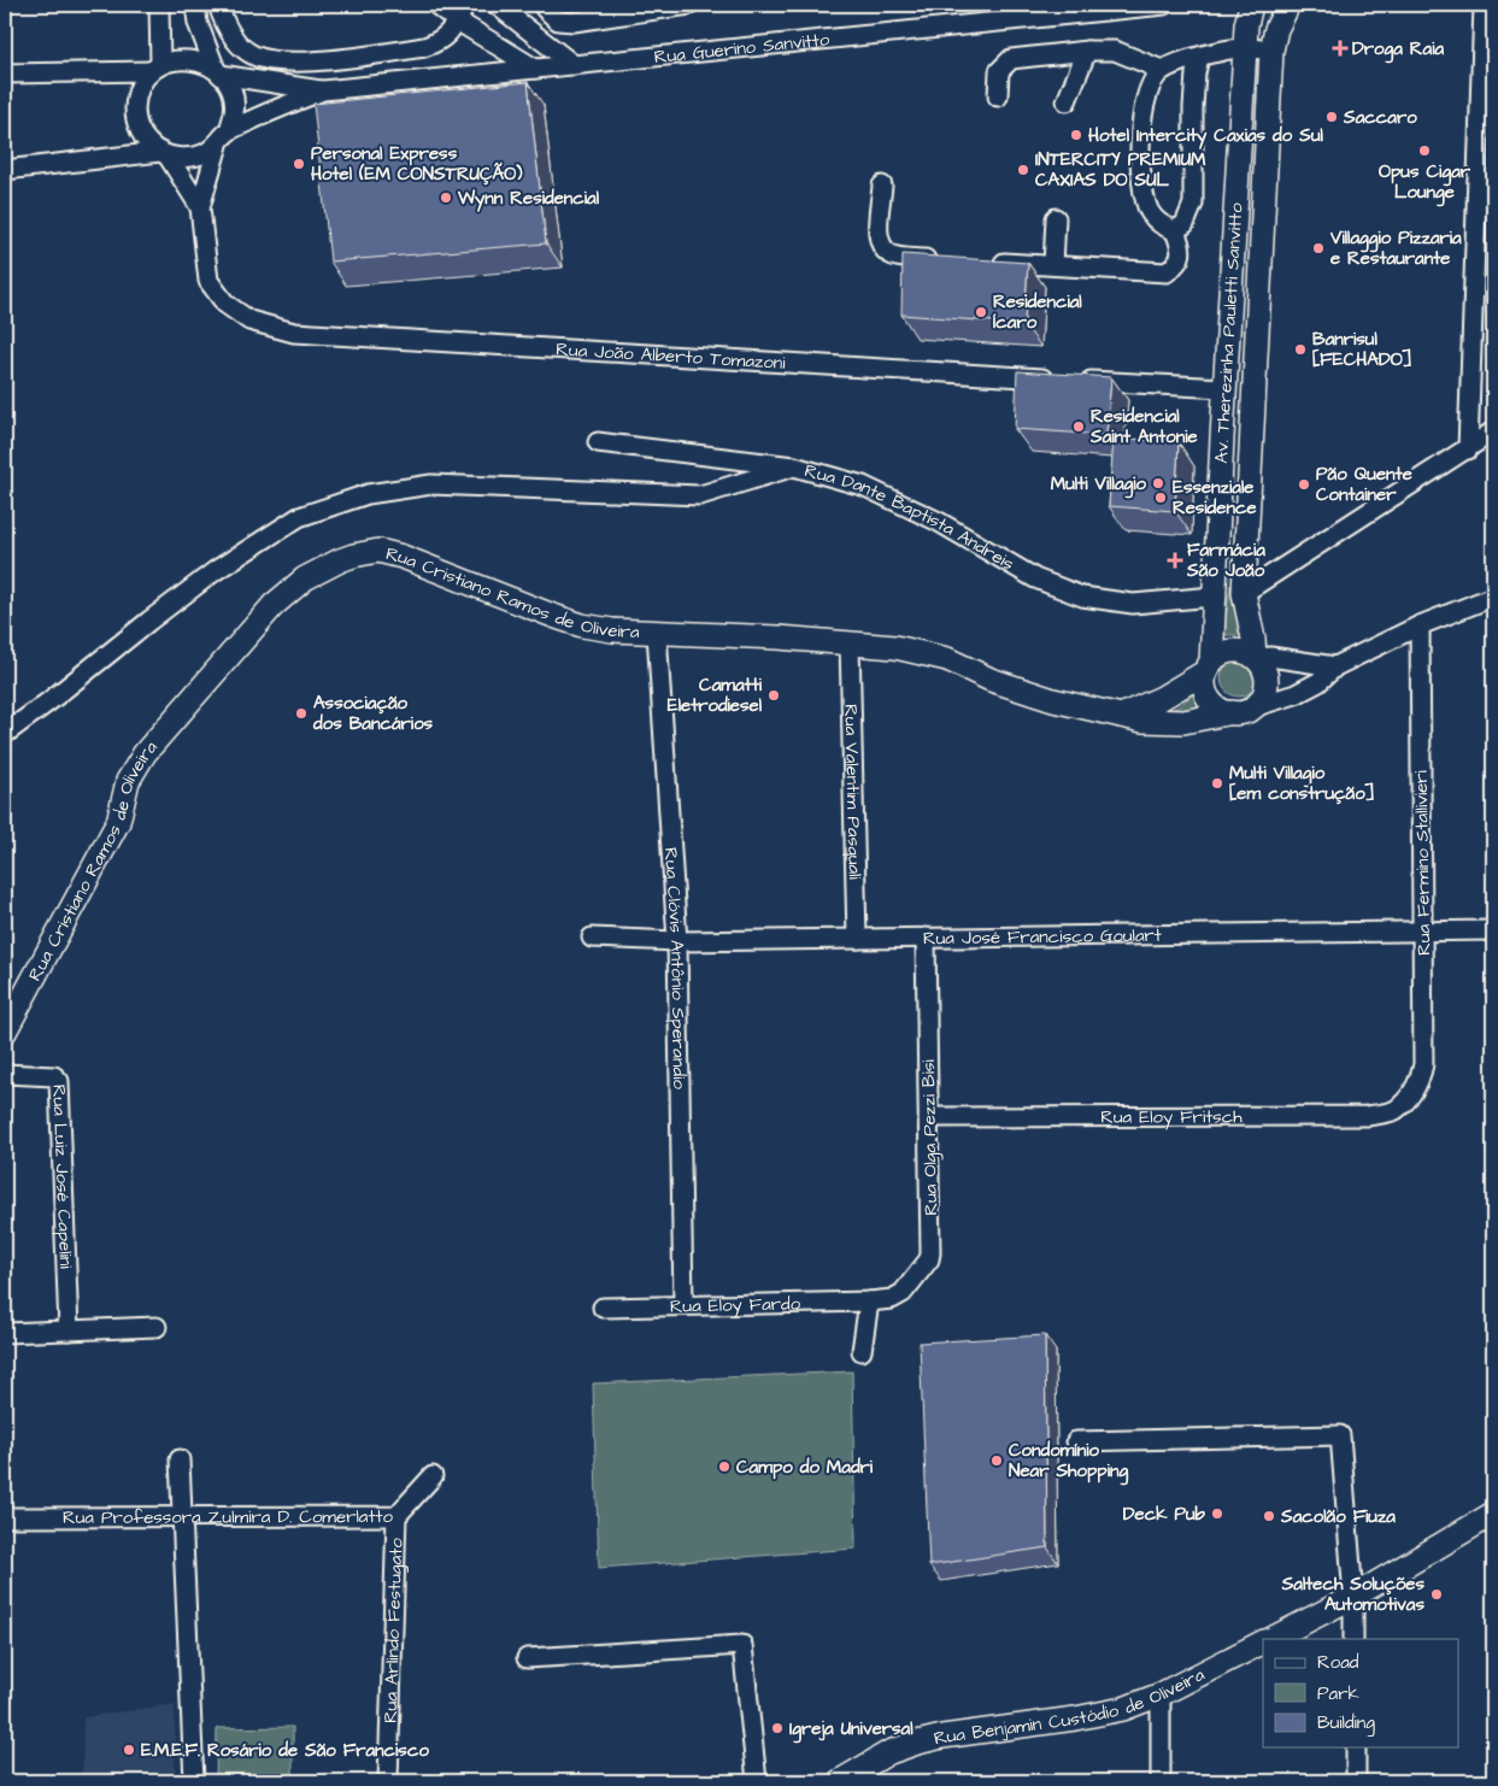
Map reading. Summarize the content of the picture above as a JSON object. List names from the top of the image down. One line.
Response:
{"streets":{"main road":["Av. Therezinha Pauletti Sanvitto","Rua Cristiano Ramos de Oliveira","Rua Benjamin Custódio de Oliveira"],"street":["Rua Guerino Sanvitto","Rua João Alberto Tomazoni","Rua Dante Baptista Andreis","Rua Valentim Pasquali","Rua Fermino Stallivieri","Rua José Francisco Goulart","Rua Clóvis Antônio Sperandio","Rua Eloy Fritsch","Rua Olga Pezzi Bisi","Rua Luiz José Capelini","Rua Eloy Fardo","Rua Professora Zulmira D. Comerlatto","Rua Arlindo Festugato"]},"crossings":[["Rua Guerino Sanvitto","Rua João Alberto Tomazoni"],["Av. Therezinha Pauletti Sanvitto","Rua João Alberto Tomazoni"],["Av. Therezinha Pauletti Sanvitto","Rua Dante Baptista Andreis"],["Av. Therezinha Pauletti Sanvitto","Rua Cristiano Ramos de Oliveira"],["Rua Cristiano Ramos de Oliveira","Rua Valentim Pasquali"],["Rua Cristiano Ramos de Oliveira","Rua Fermino Stallivieri"],["Rua Cristiano Ramos de Oliveira","Rua Clóvis Antônio Sperandio"],["Rua Valentim Pasquali","Rua José Francisco Goulart"],["Rua Fermino Stallivieri","Rua José Francisco Goulart"],["Rua Fermino Stallivieri","Rua Eloy Fritsch"],["Rua José Francisco Goulart","Rua Clóvis Antônio Sperandio"],["Rua José Francisco Goulart","Rua Olga Pezzi Bisi"],["Rua Clóvis Antônio Sperandio","Rua Eloy Fardo"],["Rua Eloy Fritsch","Rua Olga Pezzi Bisi"],["Rua Olga Pezzi Bisi","Rua Eloy Fardo"],["Rua Professora Zulmira D. Comerlatto","Rua Arlindo Festugato"]],"places":{"health":["Droga Raia","Farmácia São João"],"other":["Saccaro","Hotel Intercity Caxias do Sul","Opus Cigar Lounge","Personal Express Hotel (EM CONSTRUÇÃO)","INTERCITY PREMIUM CAXIAS DO SUL","Wynn Residencial","Villaggio Pizzaria e Restaurante","Residencial Ícaro","Banrisul [FECHADO]","Residencial Saint Antonie","Multi Villagio","Pão Quente Container","Essenziale Residence","Camatti Eletrodiesel","Associação dos Bancários","Multi Villagio [em construção]","Condomínio Near Shopping","Campo do Madri","Deck Pub","Sacolão Fiuza","Saltech Soluções Automotivas","Igreja Universal","E.M.E.F. Rosário de São Francisco"]},"legend":["Road","Park","Building"]}
